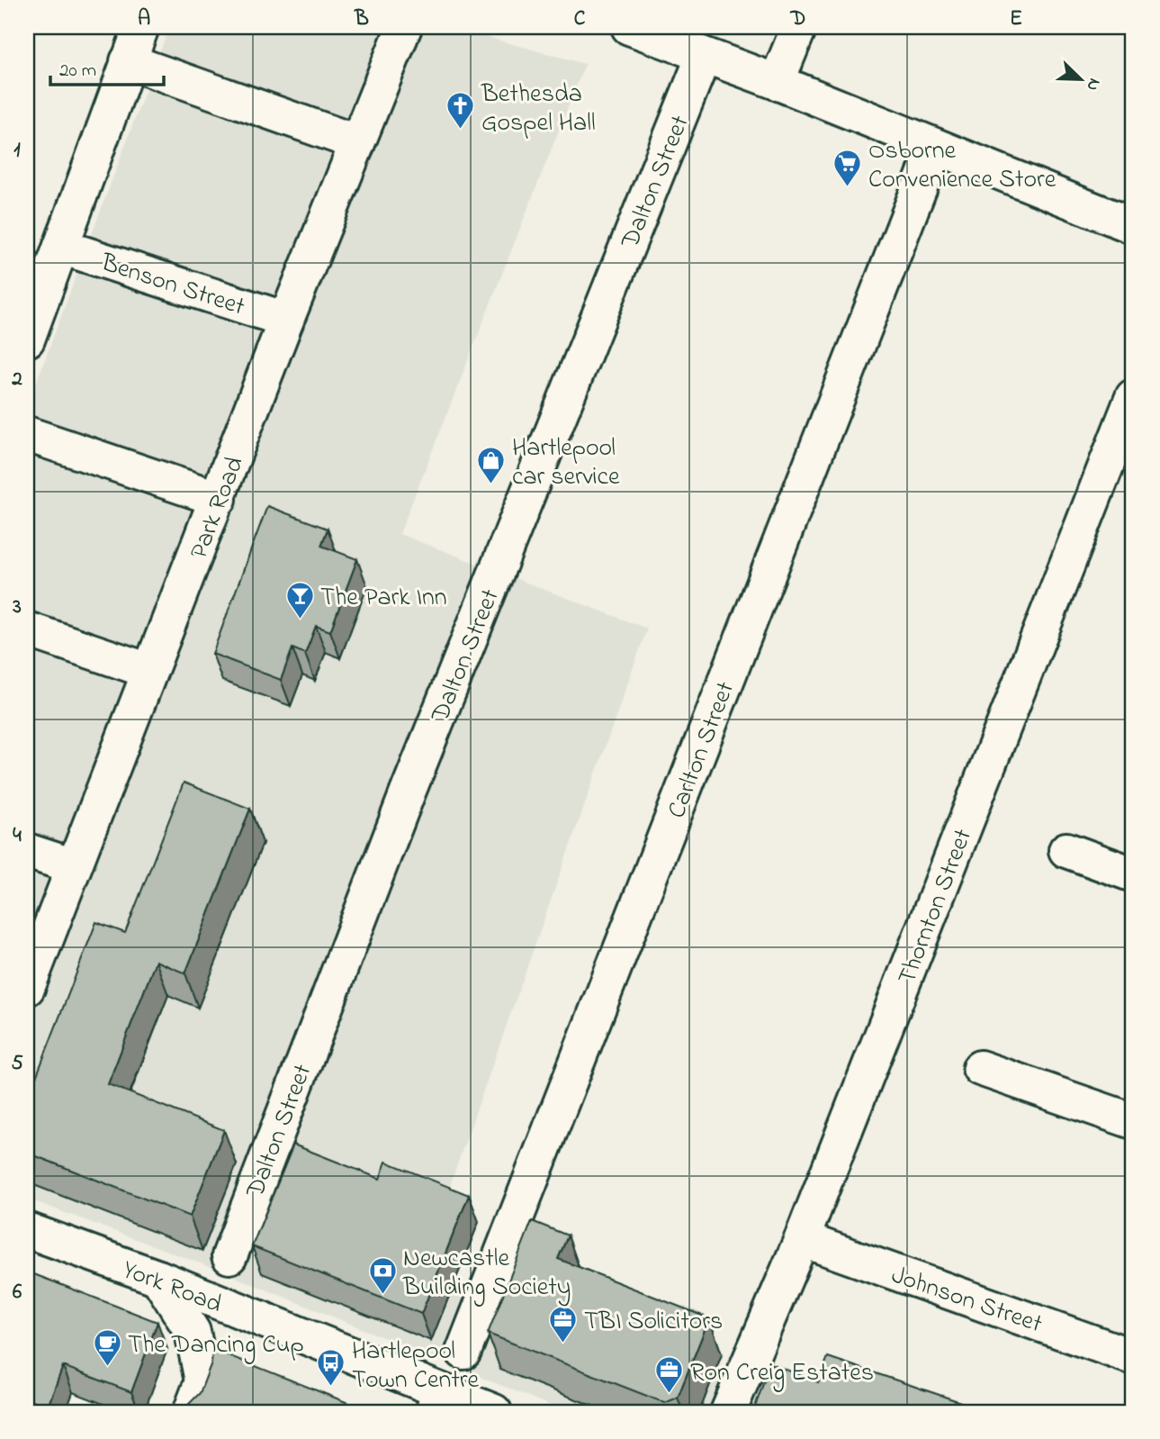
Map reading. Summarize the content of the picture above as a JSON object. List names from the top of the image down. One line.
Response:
{"streets":{"street":["Dalton Street","Benson Street","Park Road","Carlton Street","Thornton Street","York Road","Johnson Street"]},"crossings":[["Benson Street","Park Road"],["Thornton Street","Johnson Street"]],"places":{"church":["Bethesda Gospel Hall"],"supermarket":["Osborne Convenience Store"],"shop":["Hartlepool car service"],"bar":["The Park Inn"],"bank":["Newcastle Building Society"],"office":["TBI Solicitors","Ron Creig Estates"],"cafe":["The Dancing Cup"],"bus stop":["Hartlepool Town Centre"]},"scale_bar":"20 m","north":"bottom right","grid":{"columns":["A","B","C","D","E"],"rows":["1","2","3","4","5","6"]}}
